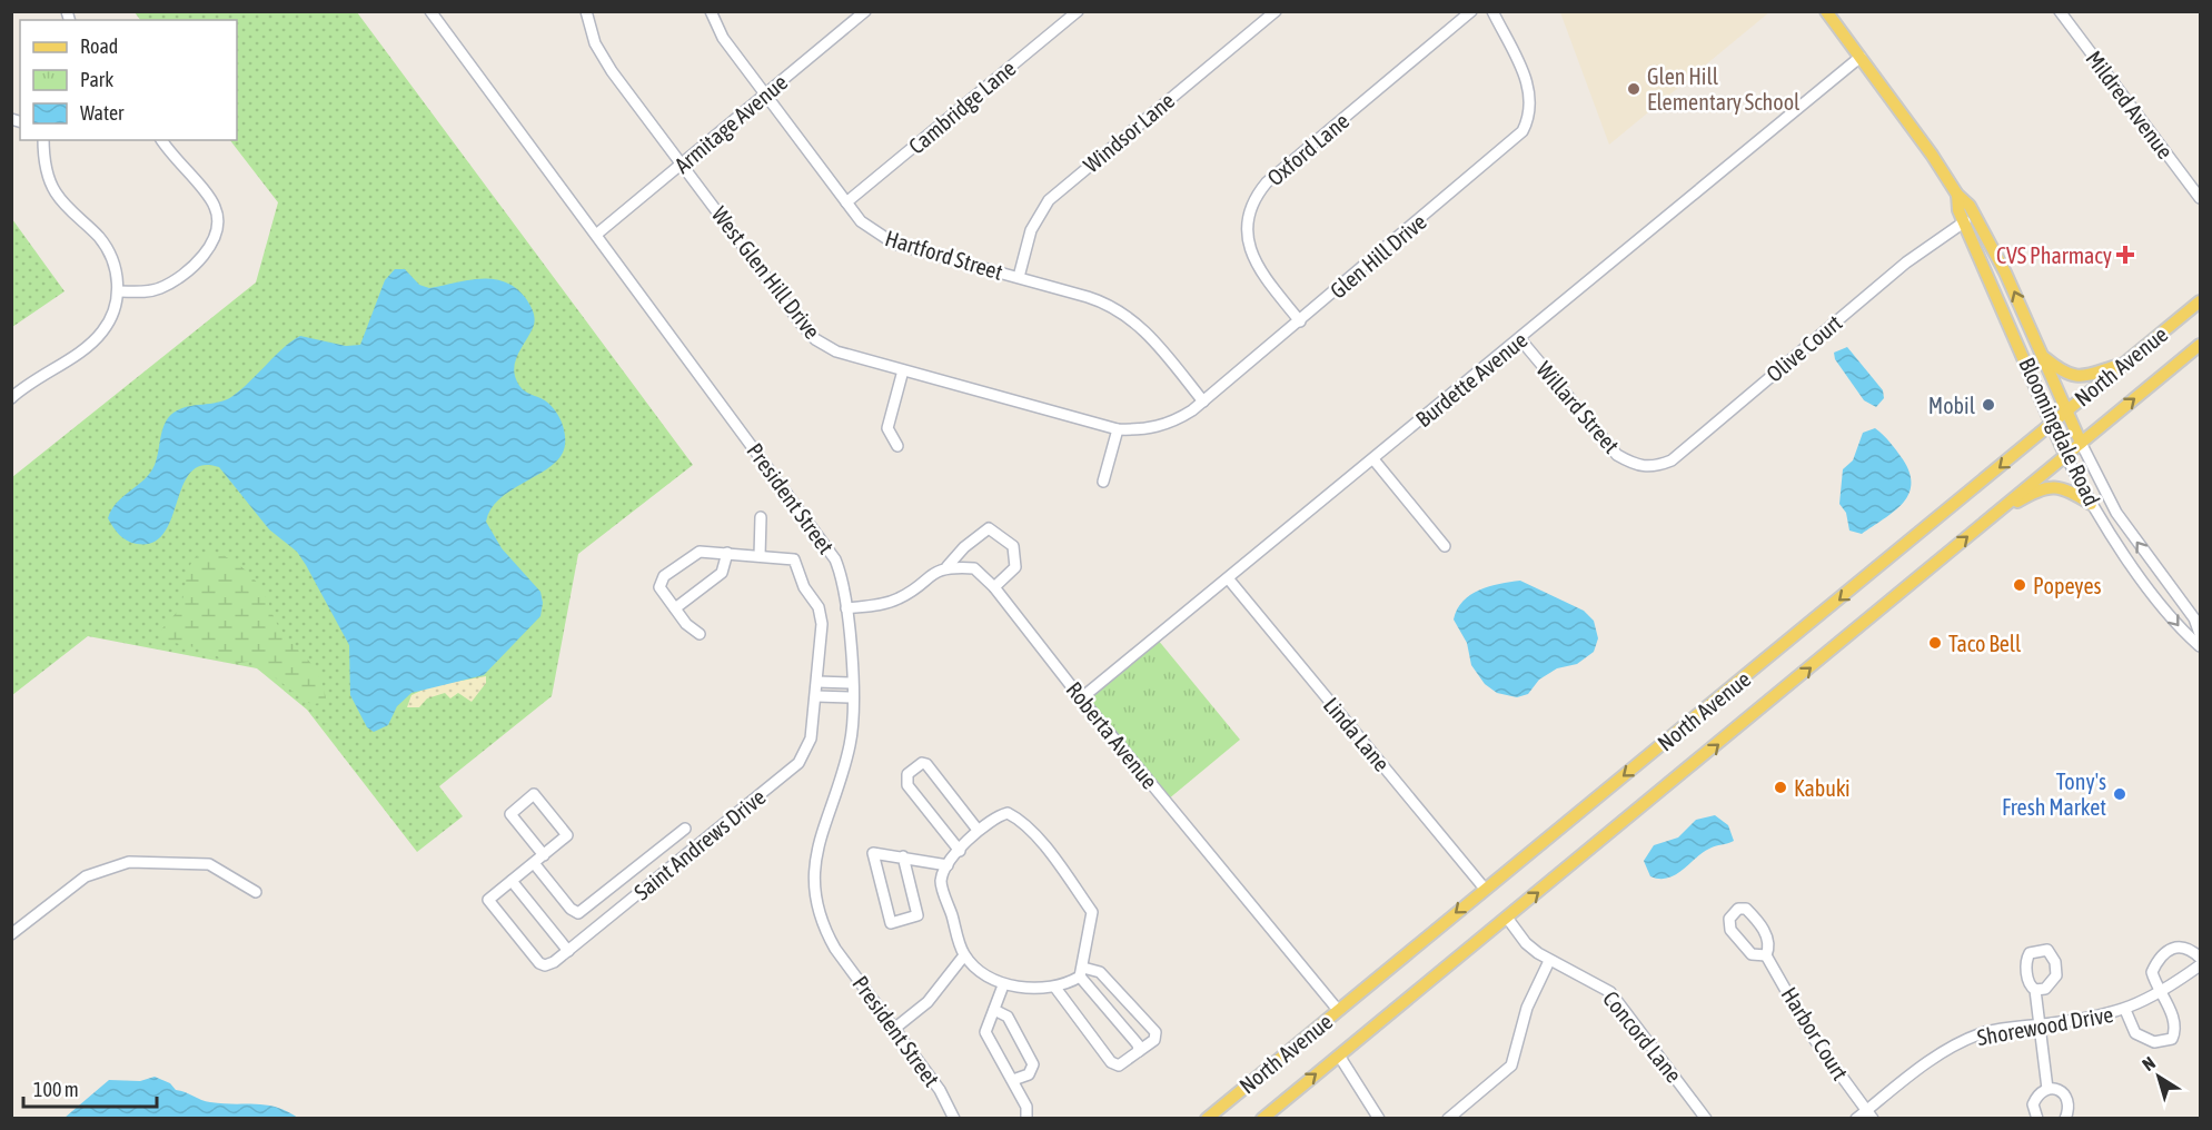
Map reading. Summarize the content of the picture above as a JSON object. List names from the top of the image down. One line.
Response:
{"streets":{"main road":["North Avenue","Bloomingdale Road"],"street":["Mildred Avenue","Cambridge Lane","Armitage Avenue","Windsor Lane","Oxford Lane","Hartford Street","Glen Hill Drive","West Glen Hill Drive","Olive Court","Burdette Avenue","Willard Street","President Street","Linda Lane","Roberta Avenue","Saint Andrews Drive","Shorewood Drive","Harbor Court","Concord Lane"]},"crossings":[["Cambridge Lane","Hartford Street"],["Armitage Avenue","Hartford Street"],["Armitage Avenue","West Glen Hill Drive"],["Armitage Avenue","President Street"],["Windsor Lane","Hartford Street"],["Oxford Lane","Glen Hill Drive"],["Hartford Street","Glen Hill Drive"],["Glen Hill Drive","West Glen Hill Drive"],["Olive Court","Willard Street"],["Olive Court","Bloomingdale Road"],["North Avenue","Bloomingdale Road"],["North Avenue","Linda Lane"],["North Avenue","Roberta Avenue"],["North Avenue","Concord Lane"],["Burdette Avenue","Willard Street"],["Burdette Avenue","Bloomingdale Road"],["Burdette Avenue","Linda Lane"],["Burdette Avenue","Roberta Avenue"],["Shorewood Drive","Harbor Court"]],"places":{"other":["Glen Hill Elementary School","Mobil","Popeyes","Taco Bell","Kabuki","Tony's Fresh Market"],"health":["CVS Pharmacy"]},"legend":["Road","Park","Water"],"scale_bar":"100 m","north":"top left"}
